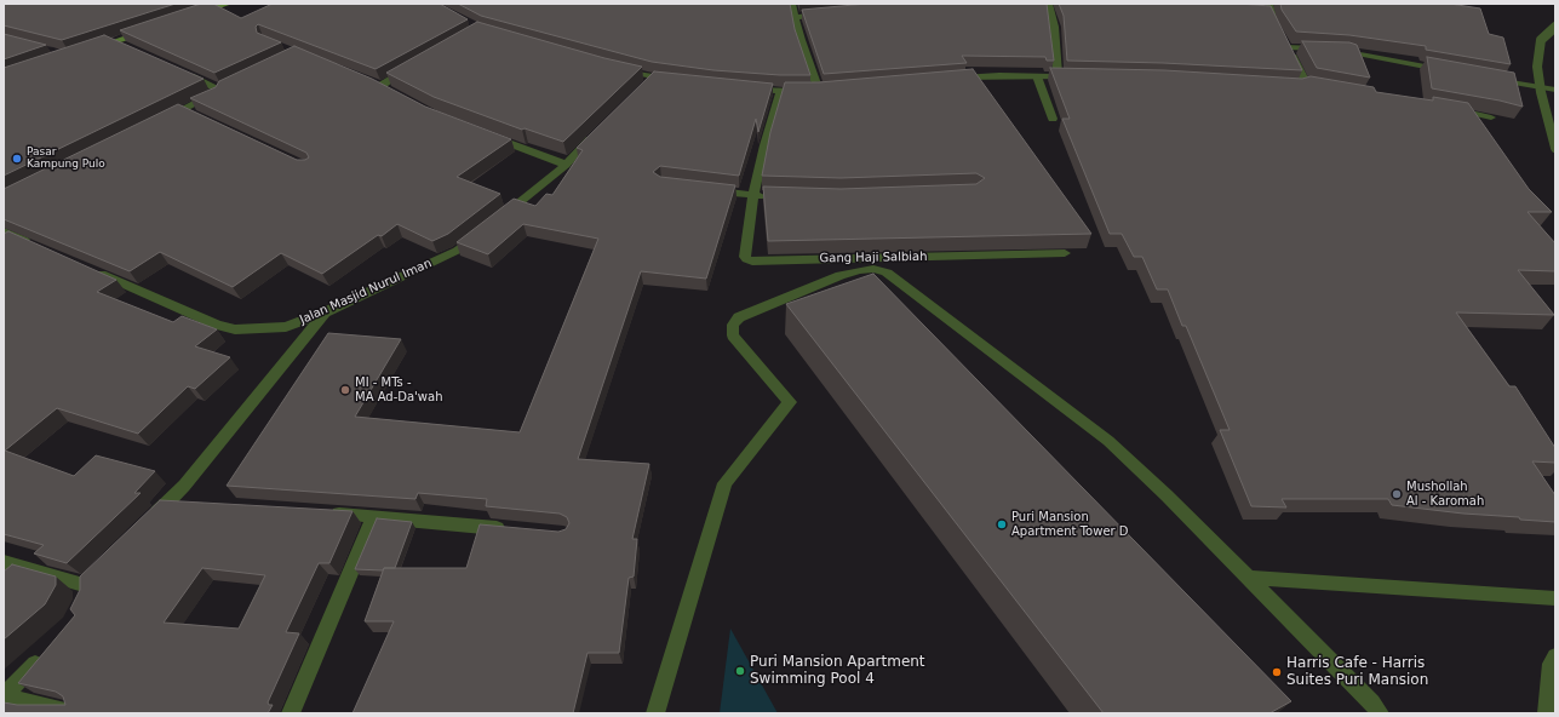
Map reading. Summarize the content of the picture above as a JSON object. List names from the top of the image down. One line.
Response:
{"streets":{"street":["Gang Haji Salbiah","Jalan Masjid Nurul Iman"]},"places":["Pasar Kampung Pulo","MI - MTs - MA Ad-Da'wah","Mushollah Al - Karomah","Puri Mansion Apartment Tower D","Puri Mansion Apartment Swimming Pool 4","Harris Cafe - Harris Suites Puri Mansion"]}
